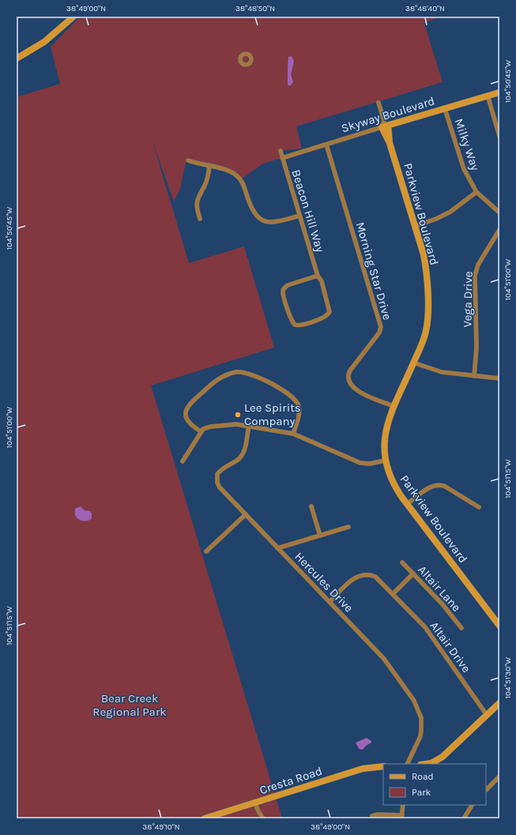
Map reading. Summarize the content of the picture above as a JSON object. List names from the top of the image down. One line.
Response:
{"streets":{"street":["Skyway Boulevard","Milky Way","Beacon Hill Way","Parkview Boulevard","Morning Star Drive","Vega Drive","Hercules Drive","Altair Lane","Altair Drive","Cresta Road"]},"crossings":[["Skyway Boulevard","Milky Way"],["Skyway Boulevard","Beacon Hill Way"],["Skyway Boulevard","Parkview Boulevard"],["Skyway Boulevard","Morning Star Drive"],["Parkview Boulevard","Morning Star Drive"],["Hercules Drive","Altair Drive"]],"parks":["Bear Creek Regional Park"],"places":["Lee Spirits Company"],"legend":["Road","Park"],"coordinates":["38°49'00\"N","38°48'50\"N","38°48'40\"N","104°50'45\"W","104°51'00\"W","104°51'15\"W","104°51'30\"W","38°49'10\"N"]}
